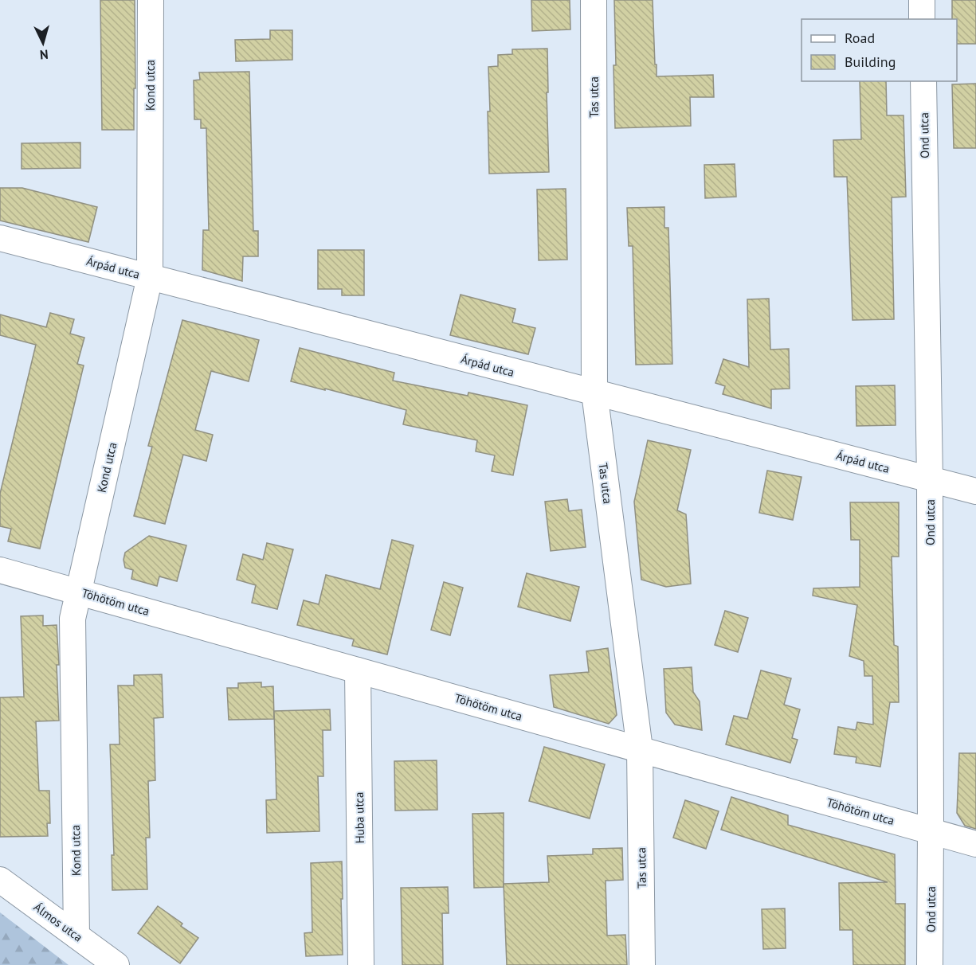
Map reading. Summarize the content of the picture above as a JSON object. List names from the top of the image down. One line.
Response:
{"streets":{"street":["Kond utca","Tas utca","Ond utca","Árpád utca","Töhötöm utca","Huba utca","Álmos utca"]},"crossings":[["Kond utca","Árpád utca"],["Kond utca","Töhötöm utca"],["Kond utca","Álmos utca"],["Tas utca","Árpád utca"],["Tas utca","Töhötöm utca"],["Ond utca","Árpád utca"],["Ond utca","Töhötöm utca"],["Töhötöm utca","Huba utca"]],"legend":["Road","Building"],"north":"bottom"}
